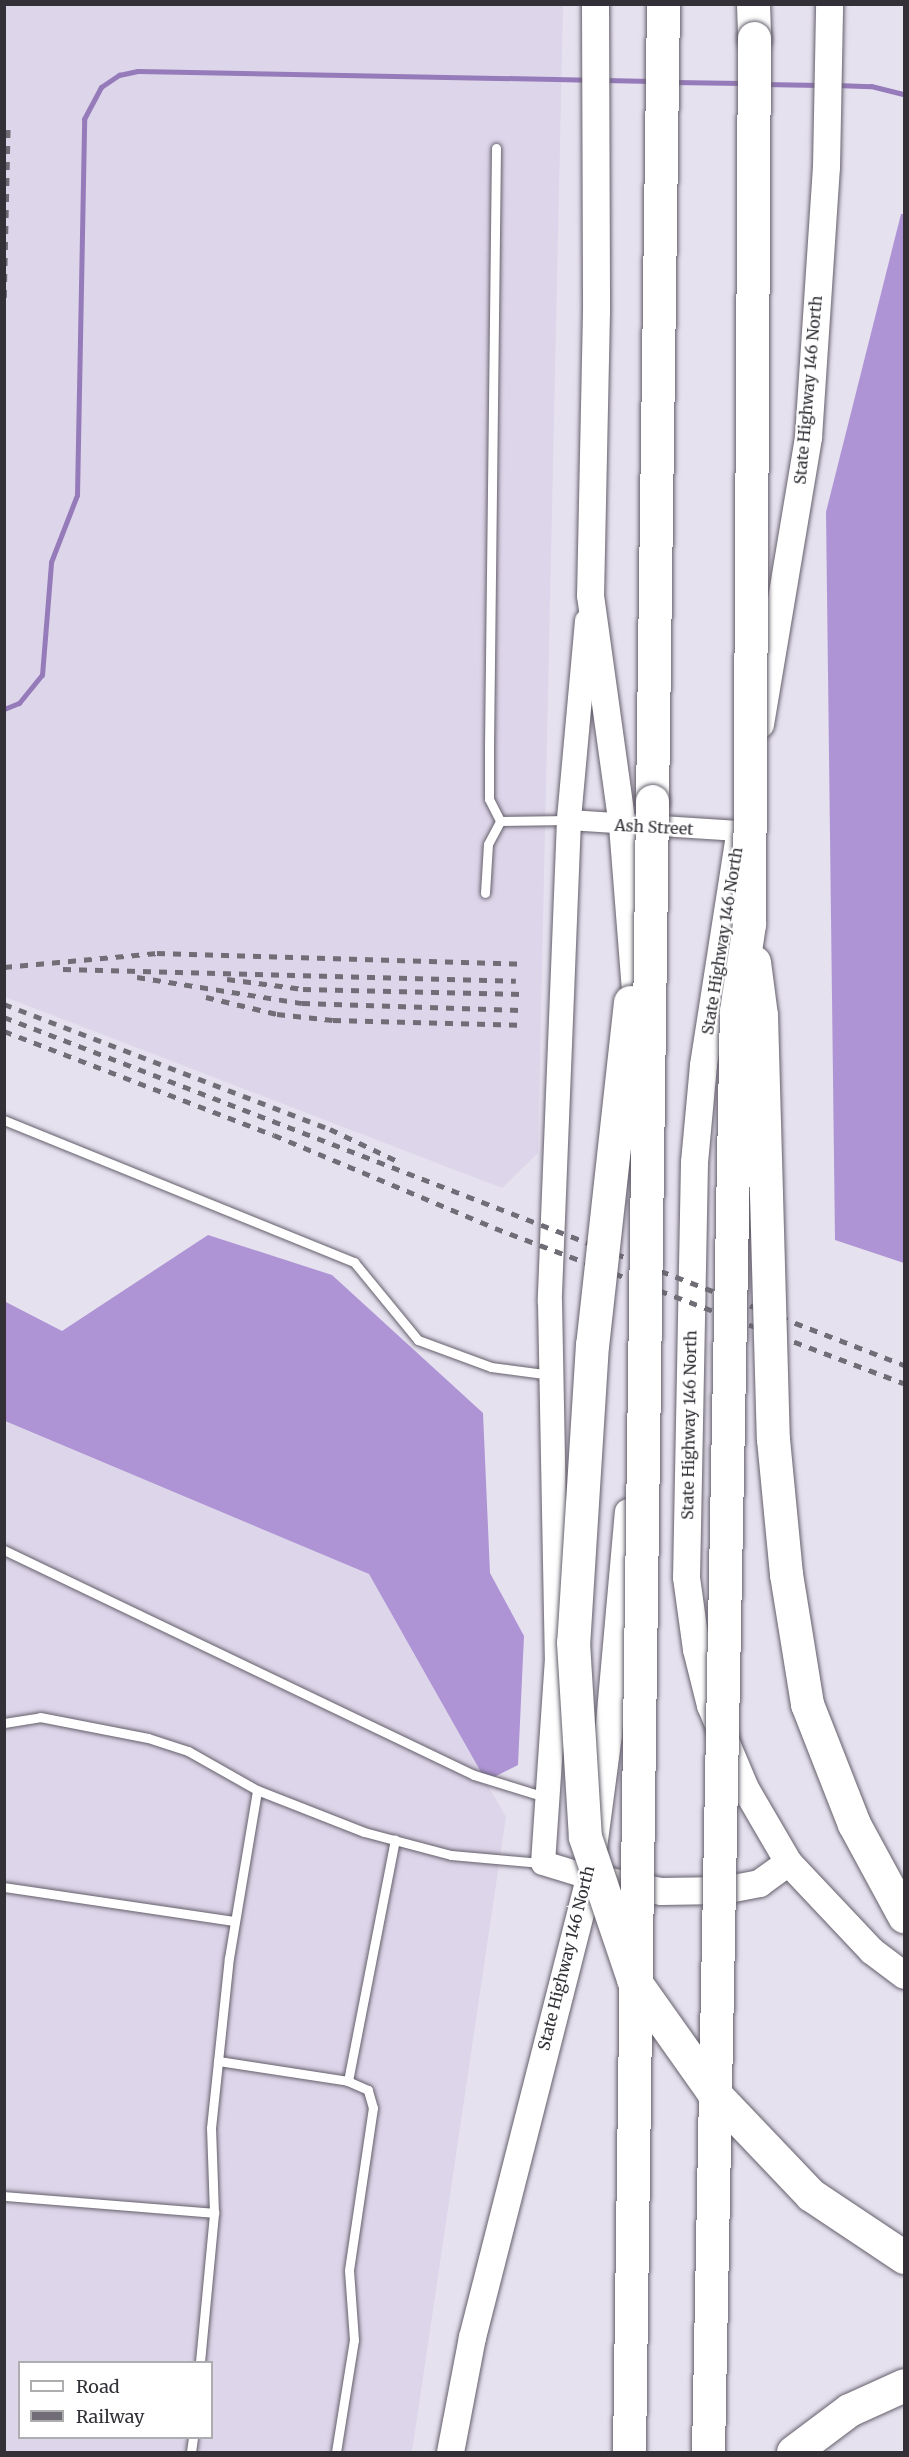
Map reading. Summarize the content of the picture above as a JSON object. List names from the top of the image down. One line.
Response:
{"streets":{"main road":["State Highway 146 North"],"street":["Ash Street"]},"crossings":[["State Highway 146 North","Ash Street"]],"legend":["Road","Railway"]}
